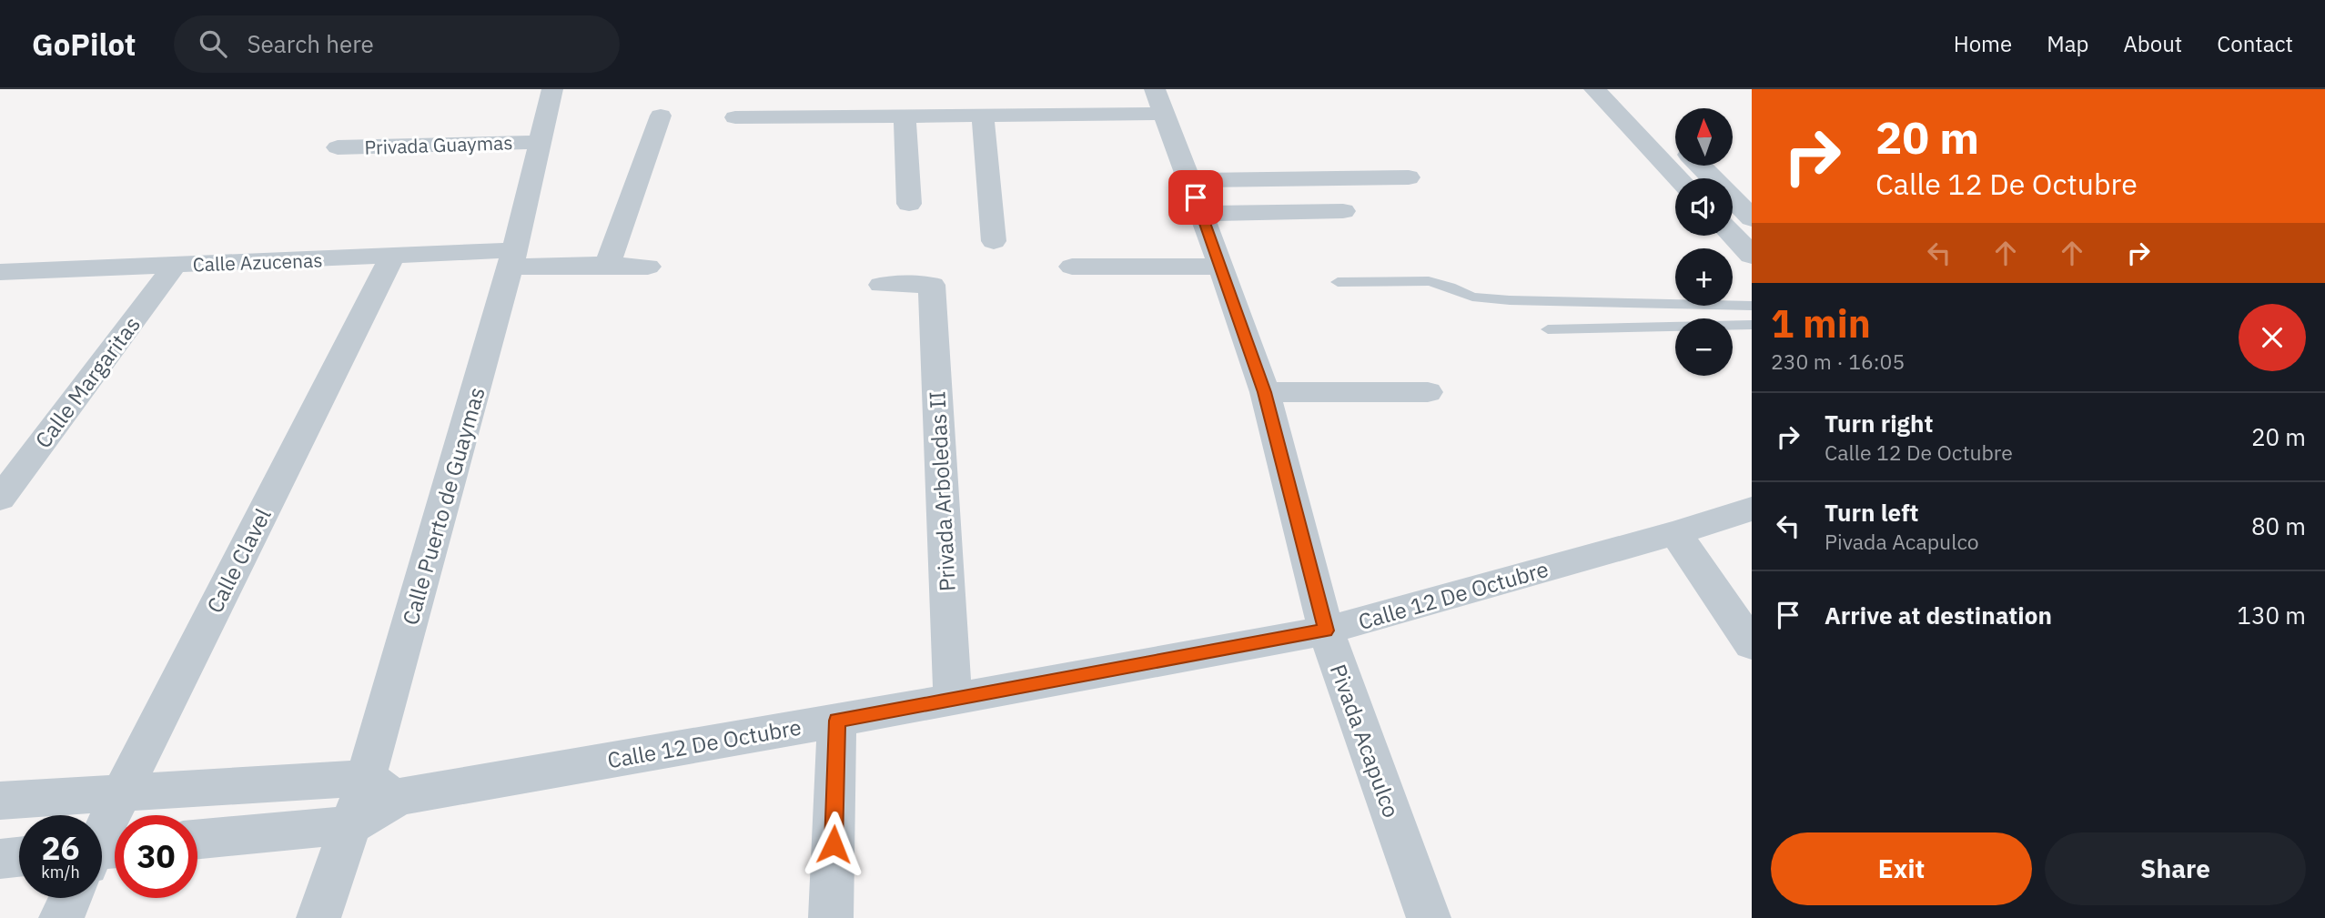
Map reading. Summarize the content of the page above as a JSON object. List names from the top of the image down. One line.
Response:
{"streets":{"street":["Privada Guaymas","Calle Azucenas","Calle Margaritas","Privada Arboledas II","Calle Puerto de Guaymas","Calle Clavel","Calle 12 De Octubre","Pivada Acapulco"]},"crossings":[["Privada Guaymas","Calle Puerto de Guaymas"],["Calle Azucenas","Calle Margaritas"],["Calle Azucenas","Calle Puerto de Guaymas"],["Calle Azucenas","Calle Clavel"],["Privada Arboledas II","Calle 12 De Octubre"],["Calle Puerto de Guaymas","Calle 12 De Octubre"],["Calle 12 De Octubre","Pivada Acapulco"]],"north":"top","page":{"header":"GoPilot","search":"Search here","nav":["Home","Map","About","Contact"],"turn":["20 m","Calle 12 De Octubre"],"map_buttons":["+","−"],"heading":["1 min","230 m · 16:05"],"list":[{"name":"Turn right","note":"Calle 12 De Octubre","value":"20 m"},{"name":"Turn left","note":"Pivada Acapulco","value":"80 m"},{"name":"Arrive at destination","value":"130 m"}],"speed":"26 km/h","limit":"30","buttons":["Exit","Share"]}}
